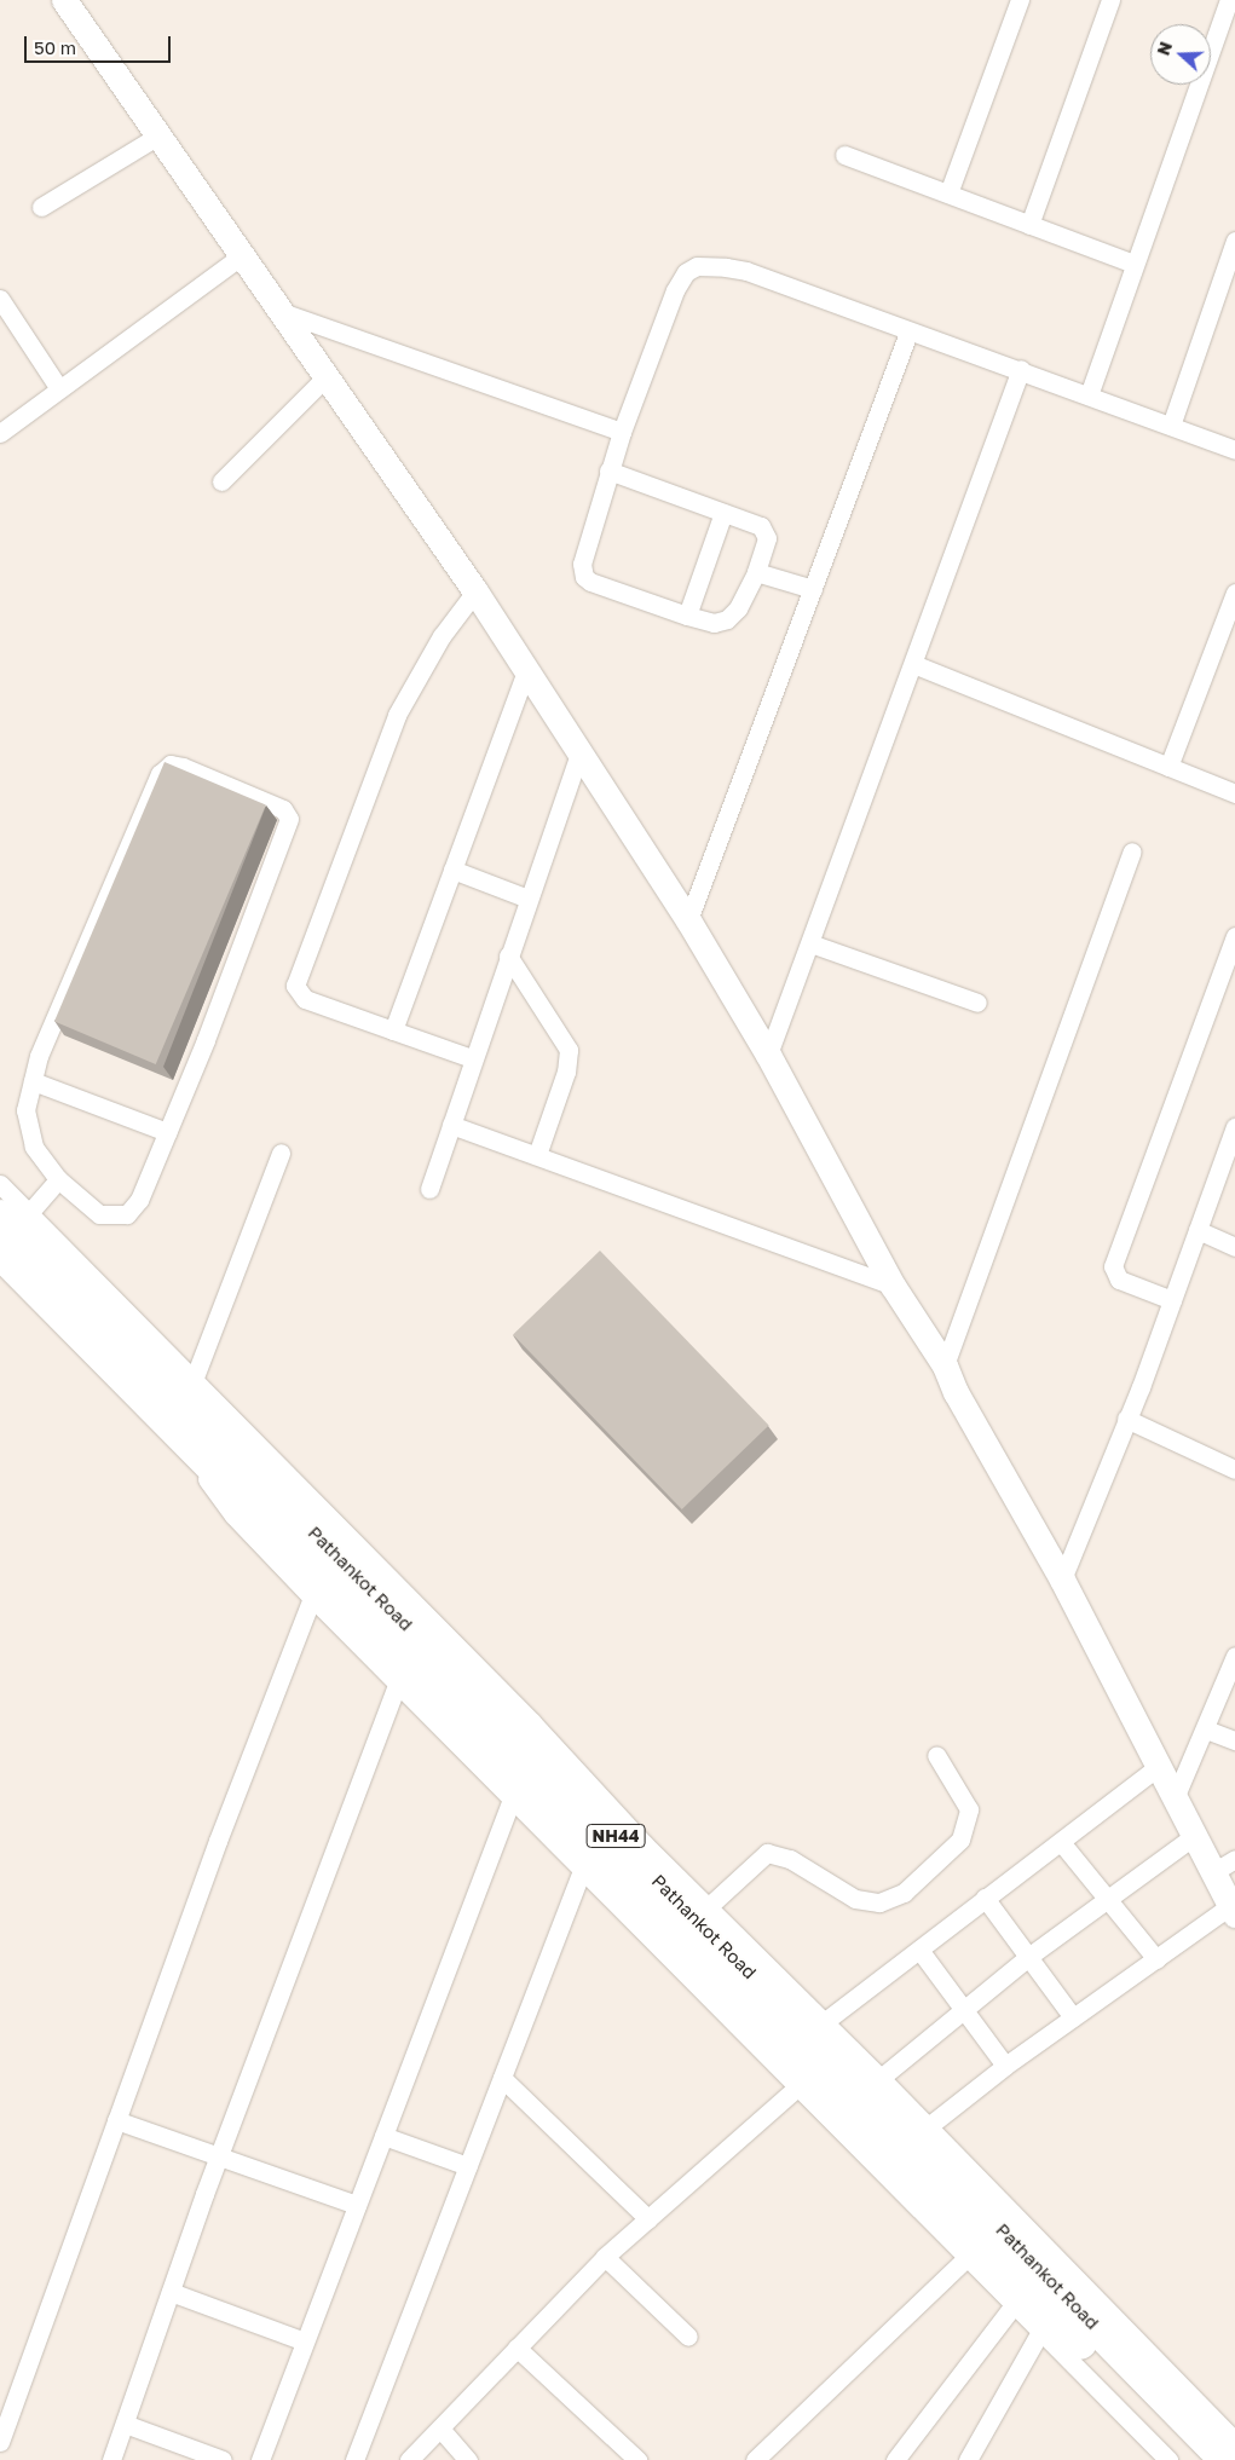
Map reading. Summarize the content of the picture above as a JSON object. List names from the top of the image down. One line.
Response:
{"streets":{"highway":["Pathankot Road","NH44"]},"scale_bar":"50 m","north":"left"}
